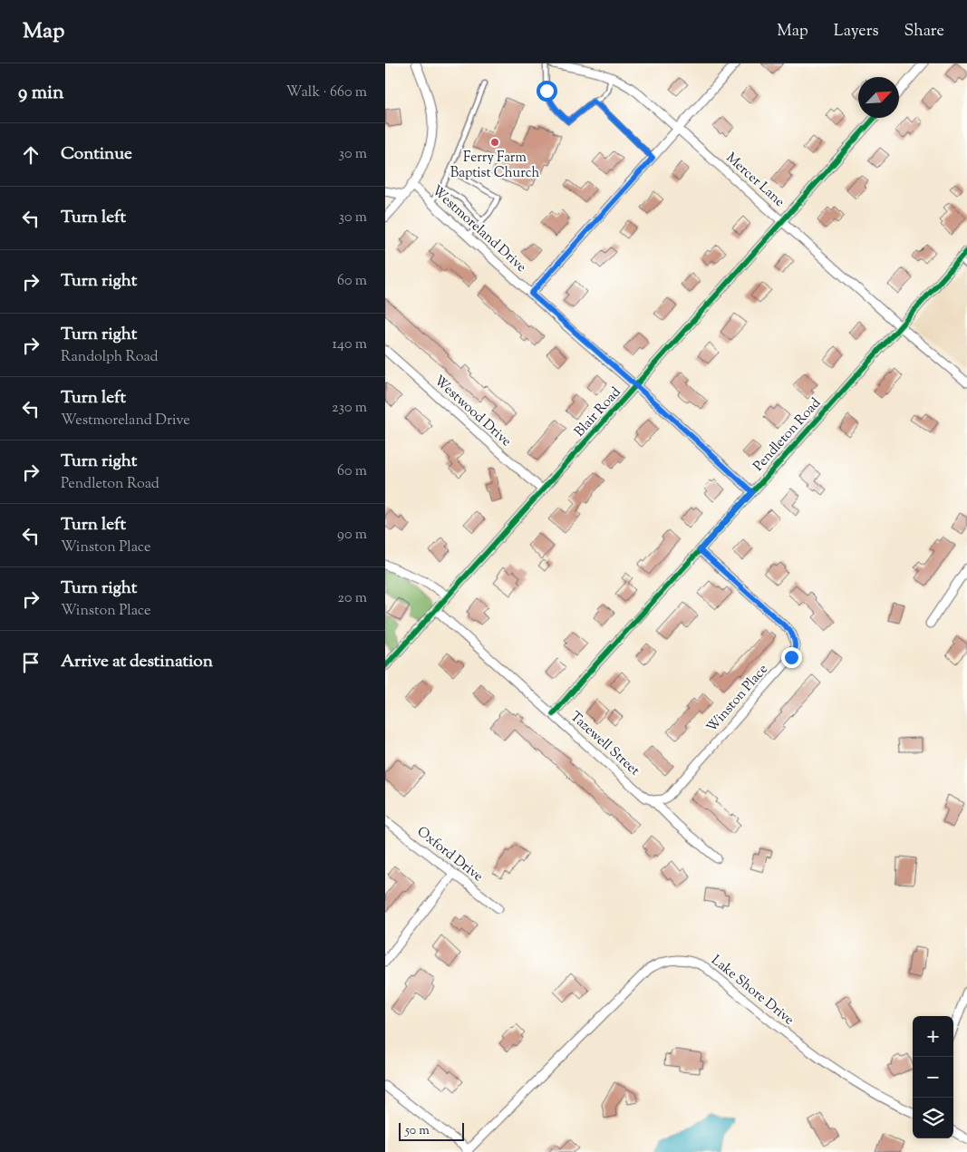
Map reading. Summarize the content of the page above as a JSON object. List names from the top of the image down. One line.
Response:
{"streets":{"street":["Mercer Lane","Westmoreland Drive","Westwood Drive","Blair Road","Pendleton Road","Winston Place","Tazewell Street","Oxford Drive","Lake Shore Drive"]},"crossings":[["Mercer Lane","Blair Road"],["Mercer Lane","Pendleton Road"],["Westmoreland Drive","Blair Road"],["Westmoreland Drive","Pendleton Road"],["Westwood Drive","Blair Road"],["Blair Road","Tazewell Street"],["Pendleton Road","Winston Place"],["Pendleton Road","Tazewell Street"],["Winston Place","Tazewell Street"]],"places":["Ferry Farm Baptist Church"],"scale_bar":"50 m","north":"top right","page":{"header":"Map","nav":["Map","Layers","Share"],"heading":["9 min","Walk · 660 m"],"list":[["Continue","30 m"],["Turn left","30 m"],["Turn right","60 m"],["Turn right","Randolph Road","140 m"],["Turn left","Westmoreland Drive","230 m"],["Turn right","Pendleton Road","60 m"],["Turn left","Winston Place","90 m"],["Turn right","Winston Place","20 m"],"Arrive at destination"],"map_buttons":["+","−"],"scale":"50 m"}}
